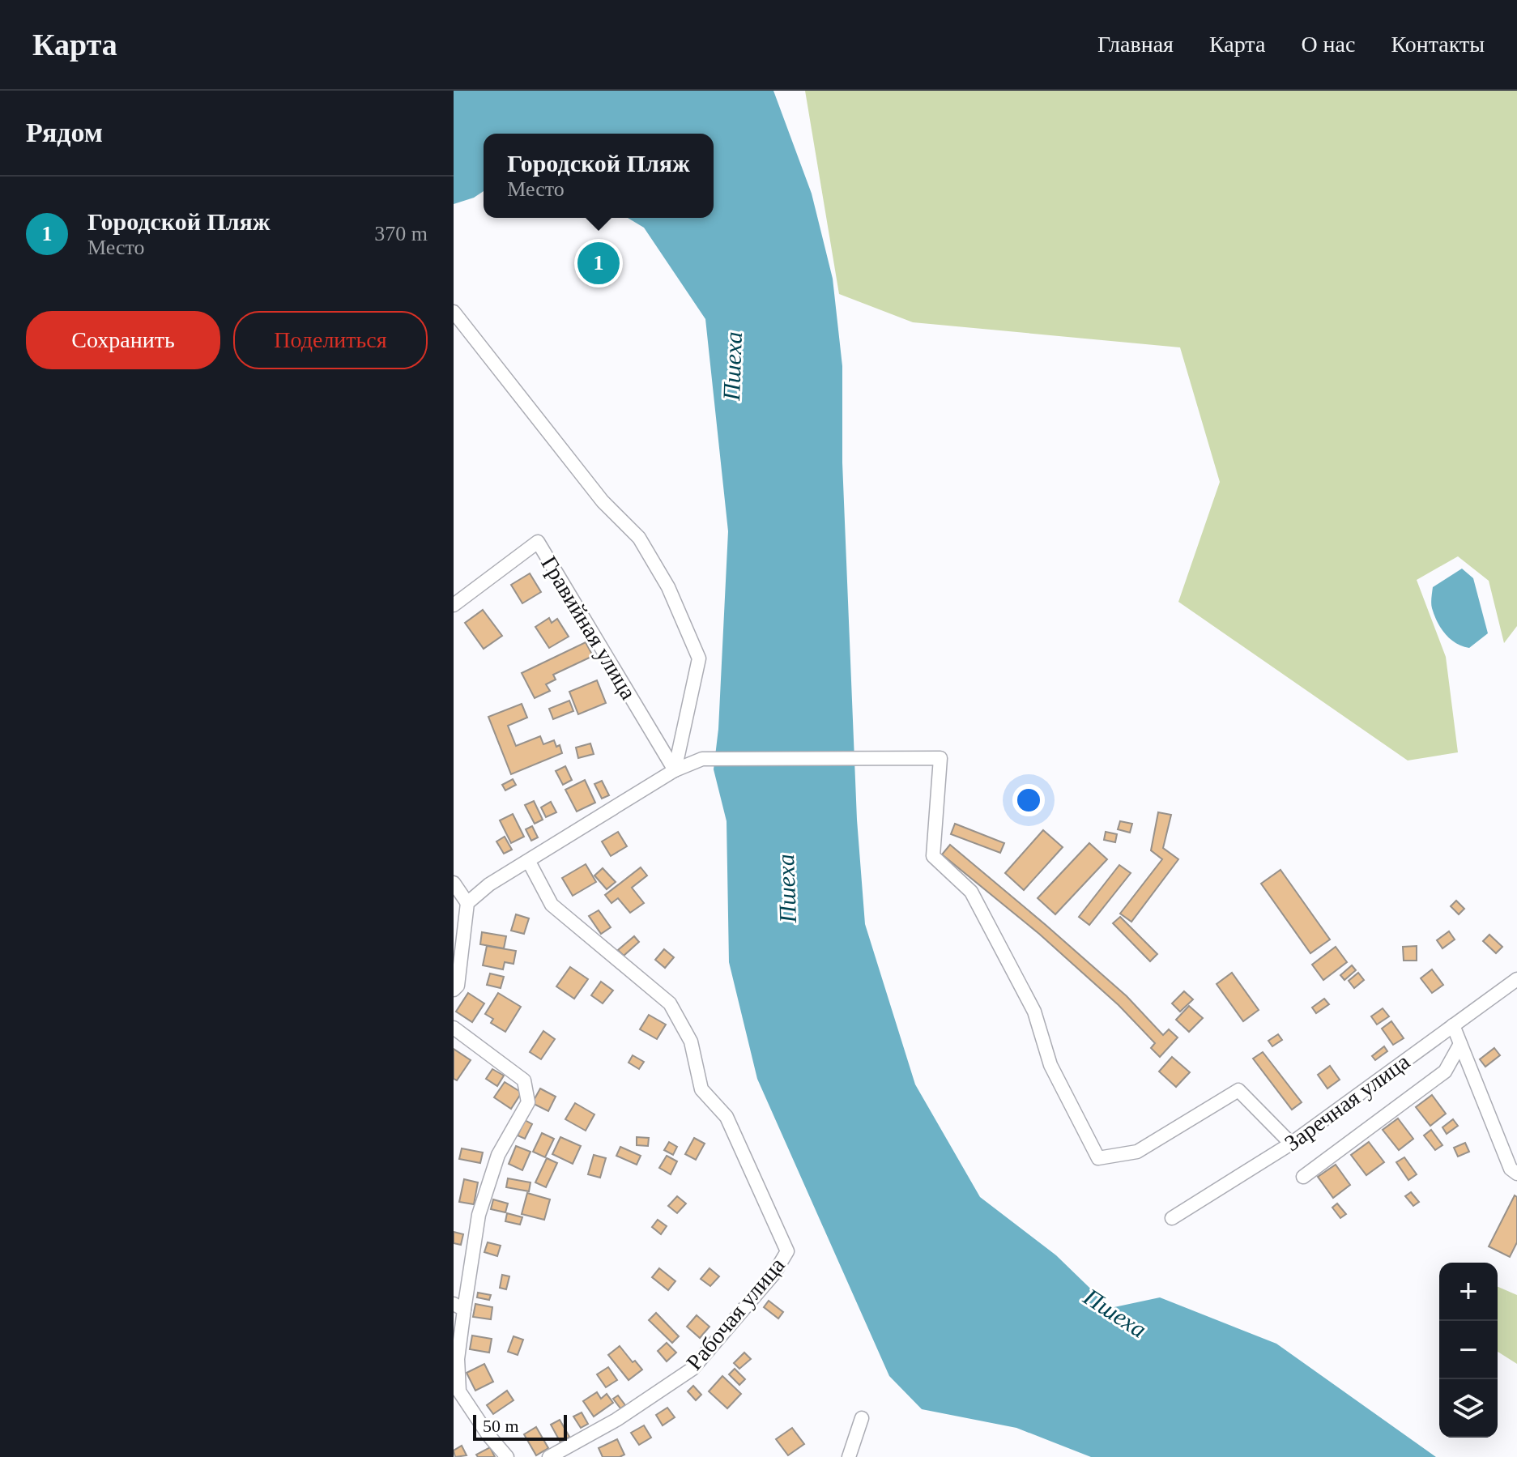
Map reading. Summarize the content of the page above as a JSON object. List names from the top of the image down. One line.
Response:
{"streets":{"street":["Гравийная улица","Заречная улица","Рабочая улица"]},"water":["Пшеха"],"scale_bar":"50 m","page":{"header":"Карта","nav":["Главная","Карта","О нас","Контакты"],"heading":"Рядом","popup":["Городской Пляж","Место"],"list":[{"mark":"1","name":"Городской Пляж","note":"Место","value":"370 m"}],"pins":"1","buttons":["Сохранить","Поделиться"],"map_buttons":["+","−"],"scale":"50 m"}}
